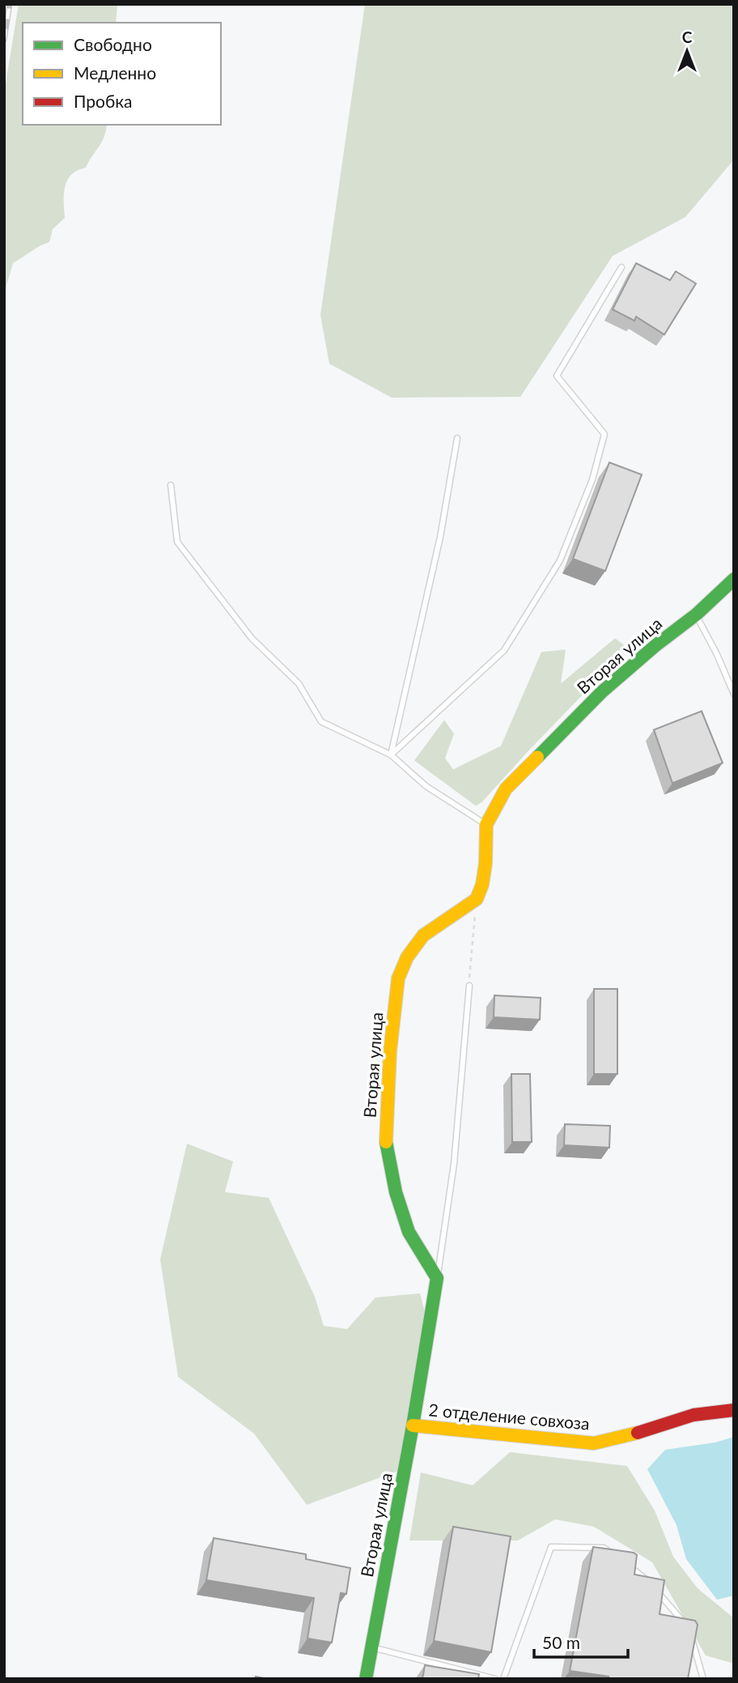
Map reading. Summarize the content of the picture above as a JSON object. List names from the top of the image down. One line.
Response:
{"streets":{"street":["Вторая улица","2 отделение совхоза"]},"crossings":[["Вторая улица","2 отделение совхоза"]],"legend":["Свободно","Медленно","Пробка"],"scale_bar":"50 m","north":"top"}
